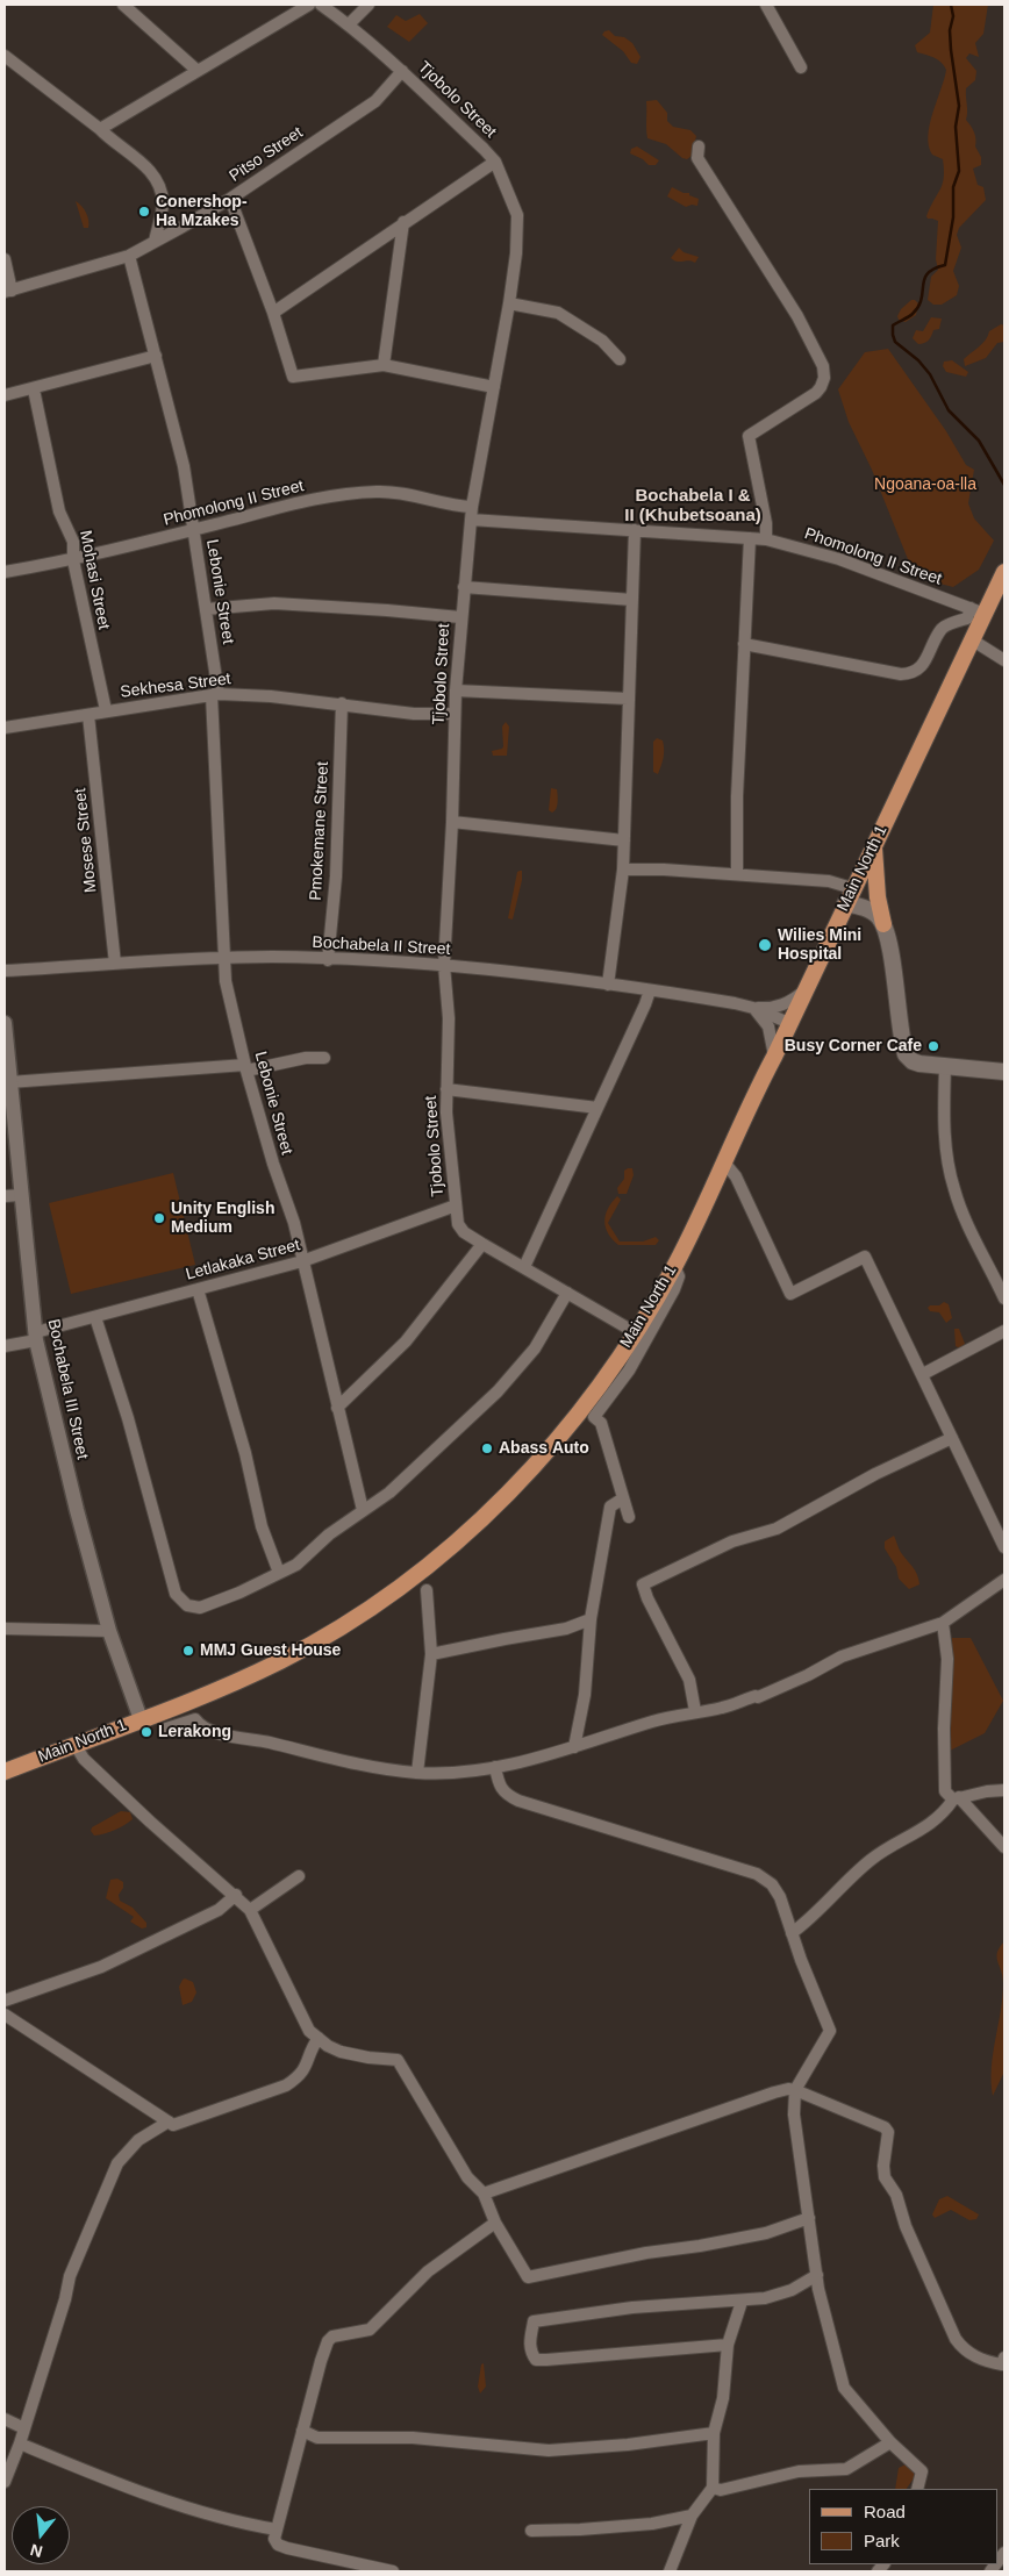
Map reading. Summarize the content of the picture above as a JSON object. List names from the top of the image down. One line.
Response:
{"streets":{"main road":["Main North 1"],"street":["Tjobolo Street","Pitso Street","Phomolong II Street","Mohasi Street","Lebonie Street","Sekhesa Street","Pmokemane Street","Mosese Street","Bochabela II Street","Letlakaka Street","Bochabela III Street"]},"crossings":[["Tjobolo Street","Pitso Street"],["Tjobolo Street","Phomolong II Street"],["Tjobolo Street","Sekhesa Street"],["Tjobolo Street","Main North 1"],["Tjobolo Street","Bochabela II Street"],["Tjobolo Street","Letlakaka Street"],["Pitso Street","Lebonie Street"],["Phomolong II Street","Mohasi Street"],["Phomolong II Street","Lebonie Street"],["Phomolong II Street","Main North 1"],["Mohasi Street","Sekhesa Street"],["Lebonie Street","Sekhesa Street"],["Lebonie Street","Bochabela II Street"],["Lebonie Street","Letlakaka Street"],["Sekhesa Street","Pmokemane Street"],["Sekhesa Street","Mosese Street"],["Pmokemane Street","Bochabela II Street"],["Mosese Street","Bochabela II Street"],["Main North 1","Bochabela II Street"],["Main North 1","Bochabela III Street"],["Letlakaka Street","Bochabela III Street"]],"districts":["Bochabela I & II (Khubetsoana)"],"parks":["Ngoana-oa-lla"],"places":["Conershop- Ha Mzakes","Wilies Mini Hospital","Busy Corner Cafe","Unity English Medium","Abass Auto","MMJ Guest House","Lerakong"],"legend":["Road","Park"],"north":"bottom"}
